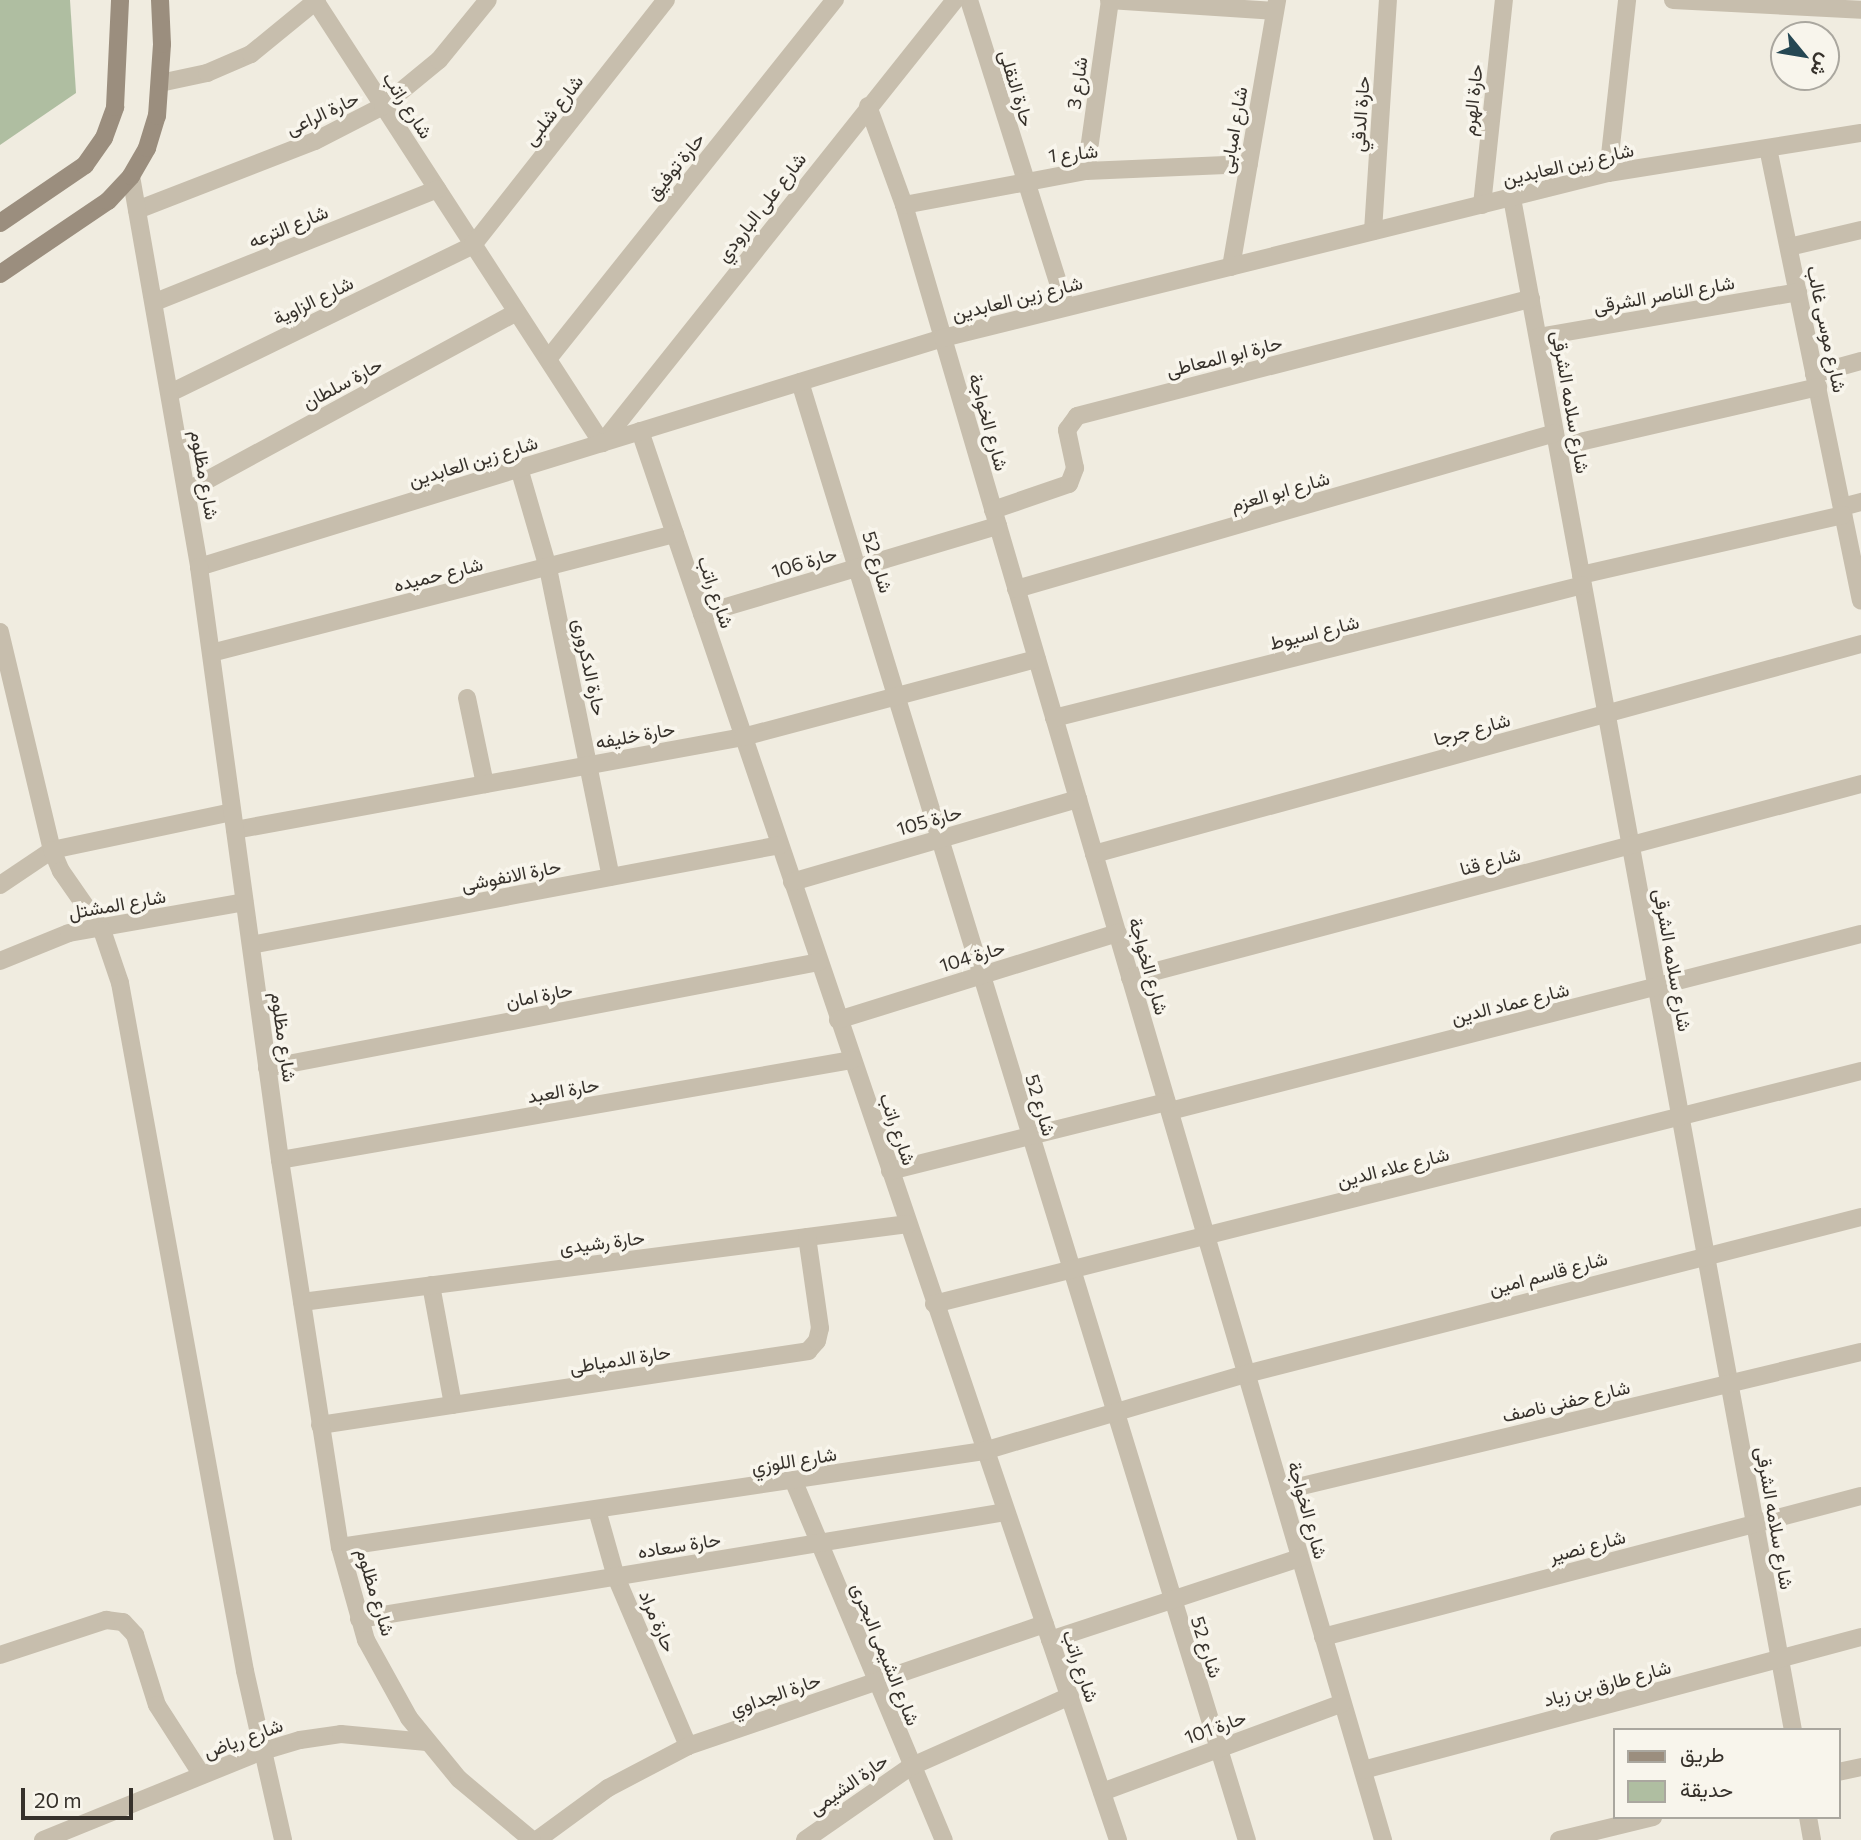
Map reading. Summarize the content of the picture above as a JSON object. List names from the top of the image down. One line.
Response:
{"streets":{"street":["شارع 3","حارة النقلى","حارة الهرم","شارع راتب","شارع شلبى","حارة الراعى","حارة الدقي","شارع امبابى","شارع 1","شارع زين العابدين","حارة توفيق","شارع على البارودي","شارع الترعه","شارع الناصر الشرقى","شارع الزاوية","شارع موسى غالب","حارة ابو المعاطى","حارة سلطان","شارع سلامه الشرقى","شارع الخواجة","شارع مظلوم","شارع ابو العزم","حارة 106","شارع 52","شارع حميده","شارع اسيوط","حارة الدكرورى","شارع جرجا","حارة خليفه","حارة 105","شارع قنا","حارة الانفوشى","شارع المشتل","حارة 104","حارة امان","شارع عماد الدين","حارة العبد","شارع علاء الدين","حارة رشيدى","شارع قاسم امين","حارة الدمياطى","شارع حفنى ناصف","شارع اللوزي","حارة سعاده","شارع نصير","حارة مراد","شارع الشيمى البحرى","شارع طارق بن زياد","حارة الجداوي","حارة 101","شارع رياض","حارة الشيمى"]},"crossings":[["شارع 3","شارع 1"],["حارة النقلى","شارع 1"],["حارة النقلى","شارع زين العابدين"],["حارة الهرم","شارع زين العابدين"],["شارع راتب","شارع شلبى"],["شارع راتب","حارة الراعى"],["شارع راتب","شارع زين العابدين"],["شارع راتب","حارة توفيق"],["شارع راتب","شارع على البارودي"],["شارع راتب","شارع الترعه"],["شارع راتب","شارع الزاوية"],["شارع راتب","حارة سلطان"],["شارع راتب","حارة 106"],["شارع راتب","شارع حميده"],["شارع راتب","حارة خليفه"],["شارع راتب","حارة 105"],["شارع راتب","حارة الانفوشى"],["شارع راتب","حارة 104"],["شارع راتب","حارة امان"],["شارع راتب","شارع عماد الدين"],["شارع راتب","حارة العبد"],["شارع راتب","شارع علاء الدين"],["شارع راتب","حارة رشيدى"],["شارع راتب","شارع اللوزي"],["شارع راتب","حارة سعاده"],["شارع راتب","حارة الجداوي"],["شارع راتب","حارة 101"],["شارع راتب","حارة الشيمى"],["شارع شلبى","شارع الزاوية"],["حارة الراعى","شارع مظلوم"],["حارة الدقي","شارع زين العابدين"],["شارع امبابى","شارع 1"],["شارع امبابى","شارع زين العابدين"],["شارع 1","شارع الخواجة"],["شارع زين العابدين","شارع على البارودي"],["شارع زين العابدين","شارع موسى غالب"],["شارع زين العابدين","شارع سلامه الشرقى"],["شارع زين العابدين","شارع الخواجة"],["شارع زين العابدين","شارع مظلوم"],["شارع زين العابدين","شارع 52"],["شارع زين العابدين","حارة الدكرورى"],["شارع على البارودي","شارع الخواجة"],["شارع الترعه","شارع مظلوم"],["شارع الناصر الشرقى","شارع موسى غالب"],["شارع الناصر الشرقى","شارع سلامه الشرقى"],["شارع الزاوية","شارع مظلوم"],["شارع موسى غالب","شارع ابو العزم"],["شارع موسى غالب","شارع اسيوط"],["حارة ابو المعاطى","شارع سلامه الشرقى"],["حارة ابو المعاطى","شارع الخواجة"],["حارة ابو المعاطى","حارة 106"],["حارة سلطان","شارع مظلوم"],["شارع سلامه الشرقى","شارع ابو العزم"],["شارع سلامه الشرقى","شارع اسيوط"],["شارع سلامه الشرقى","شارع جرجا"],["شارع سلامه الشرقى","شارع قنا"],["شارع سلامه الشرقى","شارع عماد الدين"],["شارع سلامه الشرقى","شارع علاء الدين"],["شارع سلامه الشرقى","شارع قاسم امين"],["شارع سلامه الشرقى","شارع حفنى ناصف"],["شارع سلامه الشرقى","شارع نصير"],["شارع سلامه الشرقى","شارع طارق بن زياد"],["شارع الخواجة","شارع ابو العزم"],["شارع الخواجة","حارة 106"],["شارع الخواجة","شارع اسيوط"],["شارع الخواجة","شارع جرجا"],["شارع الخواجة","حارة خليفه"],["شارع الخواجة","حارة 105"],["شارع الخواجة","شارع قنا"],["شارع الخواجة","حارة 104"],["شارع الخواجة","شارع عماد الدين"],["شارع الخواجة","شارع علاء الدين"],["شارع الخواجة","شارع قاسم امين"],["شارع الخواجة","شارع حفنى ناصف"],["شارع الخواجة","شارع اللوزي"],["شارع الخواجة","شارع نصير"],["شارع الخواجة","شارع طارق بن زياد"],["شارع الخواجة","حارة الجداوي"],["شارع الخواجة","حارة 101"],["شارع مظلوم","شارع حميده"],["شارع مظلوم","حارة خليفه"],["شارع مظلوم","حارة الانفوشى"],["شارع مظلوم","شارع المشتل"],["شارع مظلوم","حارة امان"],["شارع مظلوم","حارة العبد"],["شارع مظلوم","حارة رشيدى"],["شارع مظلوم","حارة الدمياطى"],["شارع مظلوم","شارع اللوزي"],["شارع مظلوم","حارة سعاده"],["شارع مظلوم","حارة الجداوي"],["شارع مظلوم","شارع رياض"],["حارة 106","شارع 52"],["شارع 52","حارة خليفه"],["شارع 52","حارة 105"],["شارع 52","حارة 104"],["شارع 52","شارع عماد الدين"],["شارع 52","شارع علاء الدين"],["شارع 52","شارع اللوزي"],["شارع 52","حارة الجداوي"],["شارع 52","حارة 101"],["شارع حميده","حارة الدكرورى"],["حارة الدكرورى","حارة خليفه"],["حارة الدكرورى","حارة الانفوشى"],["حارة رشيدى","حارة الدمياطى"],["شارع قاسم امين","شارع اللوزي"],["شارع اللوزي","حارة مراد"],["شارع اللوزي","شارع الشيمى البحرى"],["حارة سعاده","حارة مراد"],["حارة سعاده","شارع الشيمى البحرى"],["حارة مراد","حارة الجداوي"],["شارع الشيمى البحرى","حارة الجداوي"],["شارع الشيمى البحرى","حارة الشيمى"]],"legend":["طريق","حديقة"],"scale_bar":"20 m","north":"bottom right"}
